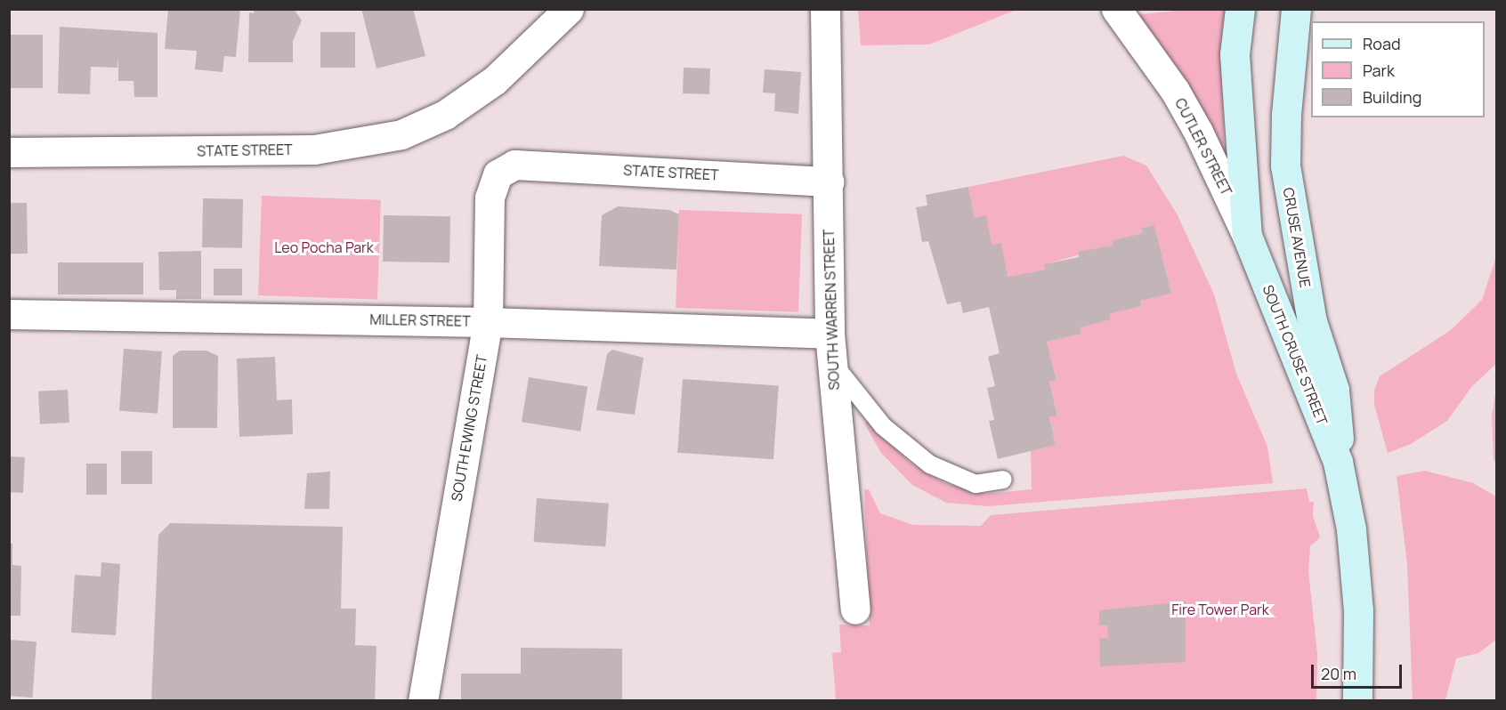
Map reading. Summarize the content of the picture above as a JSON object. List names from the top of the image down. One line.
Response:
{"streets":{"street":["CUTLER STREET","STATE STREET","CRUSE AVENUE","SOUTH WARREN STREET","MILLER STREET","SOUTH CRUSE STREET","SOUTH EWING STREET"]},"crossings":[["CUTLER STREET","SOUTH CRUSE STREET"],["STATE STREET","SOUTH WARREN STREET"],["STATE STREET","SOUTH EWING STREET"],["CRUSE AVENUE","SOUTH CRUSE STREET"],["SOUTH WARREN STREET","MILLER STREET"],["MILLER STREET","SOUTH EWING STREET"]],"parks":["Leo Pocha Park","Fire Tower Park"],"legend":["Road","Park","Building"],"scale_bar":"20 m"}
